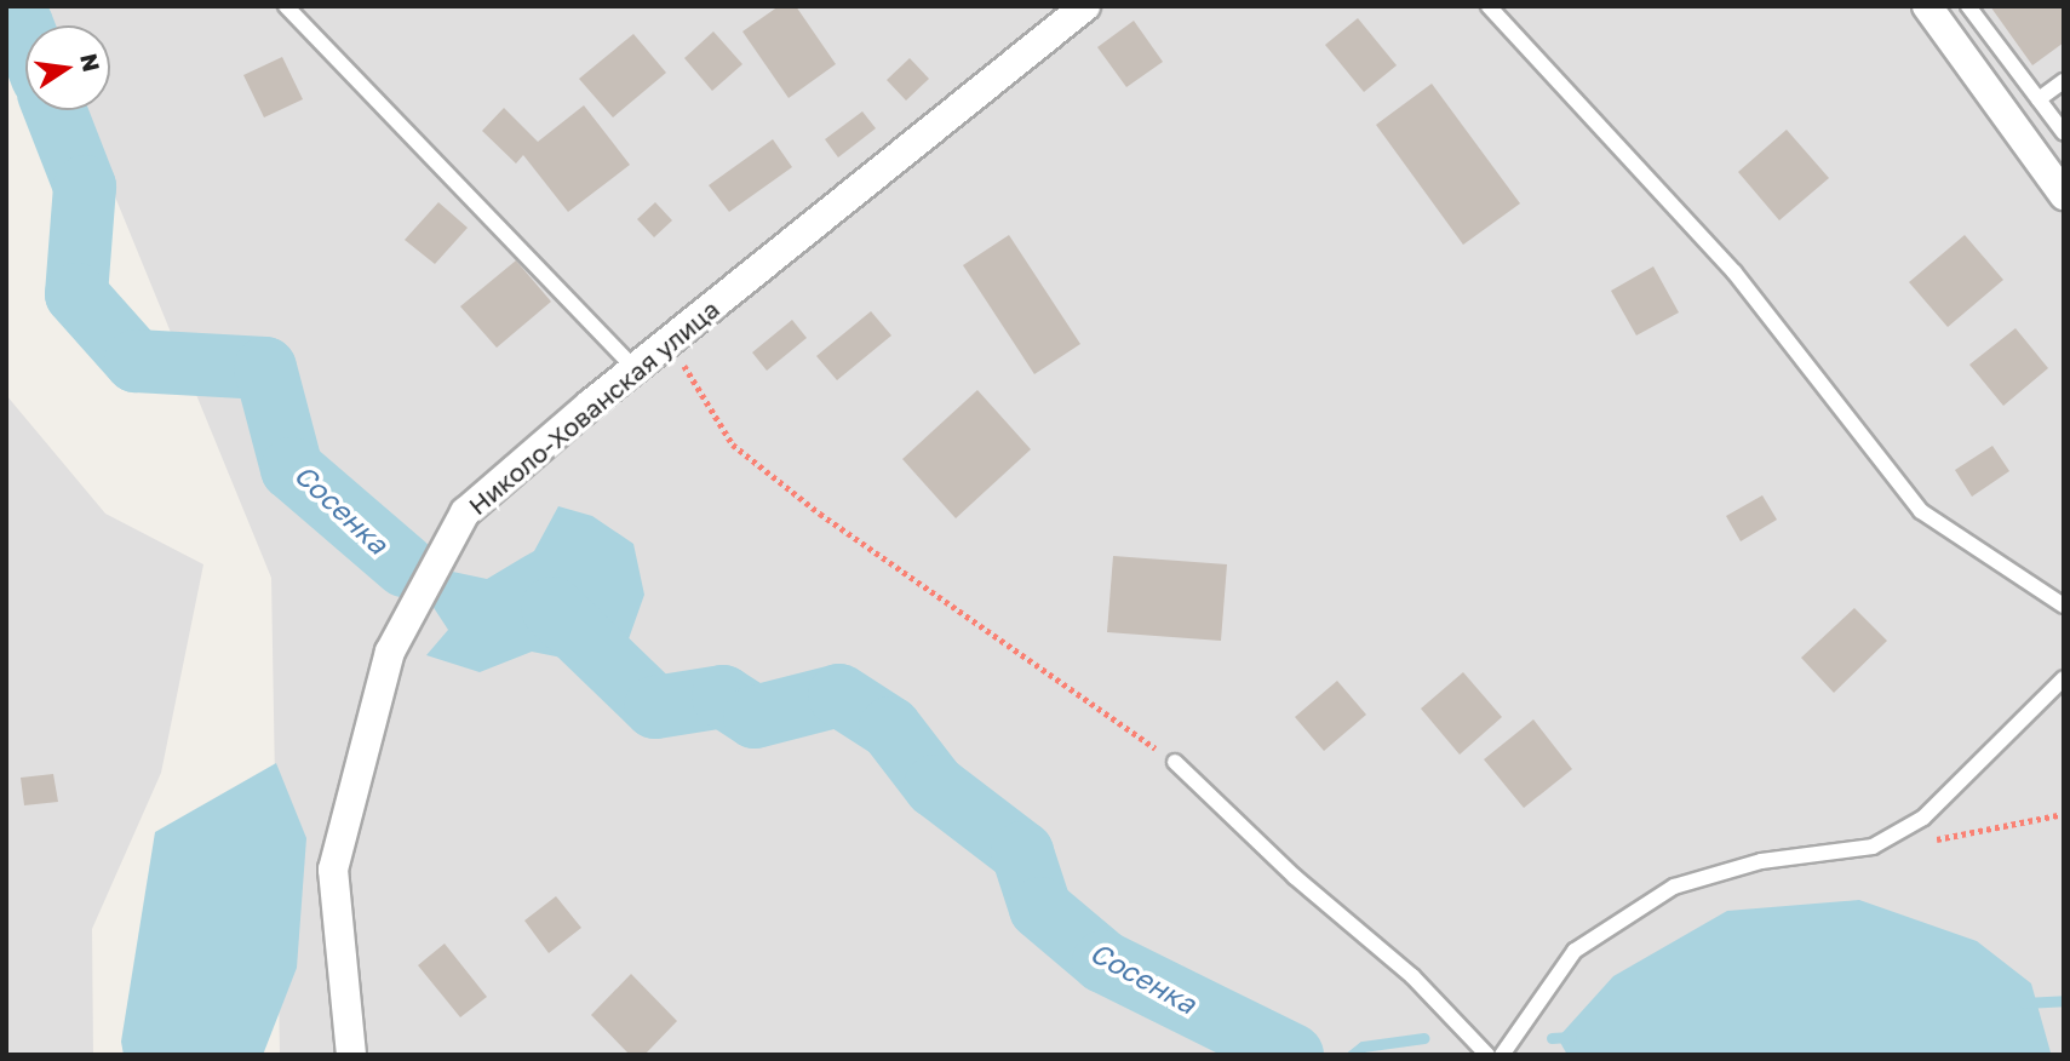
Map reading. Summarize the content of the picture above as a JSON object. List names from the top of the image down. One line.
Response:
{"streets":{"street":["Николо-Хованская улица"]},"water":["Сосенка"],"north":"right"}
